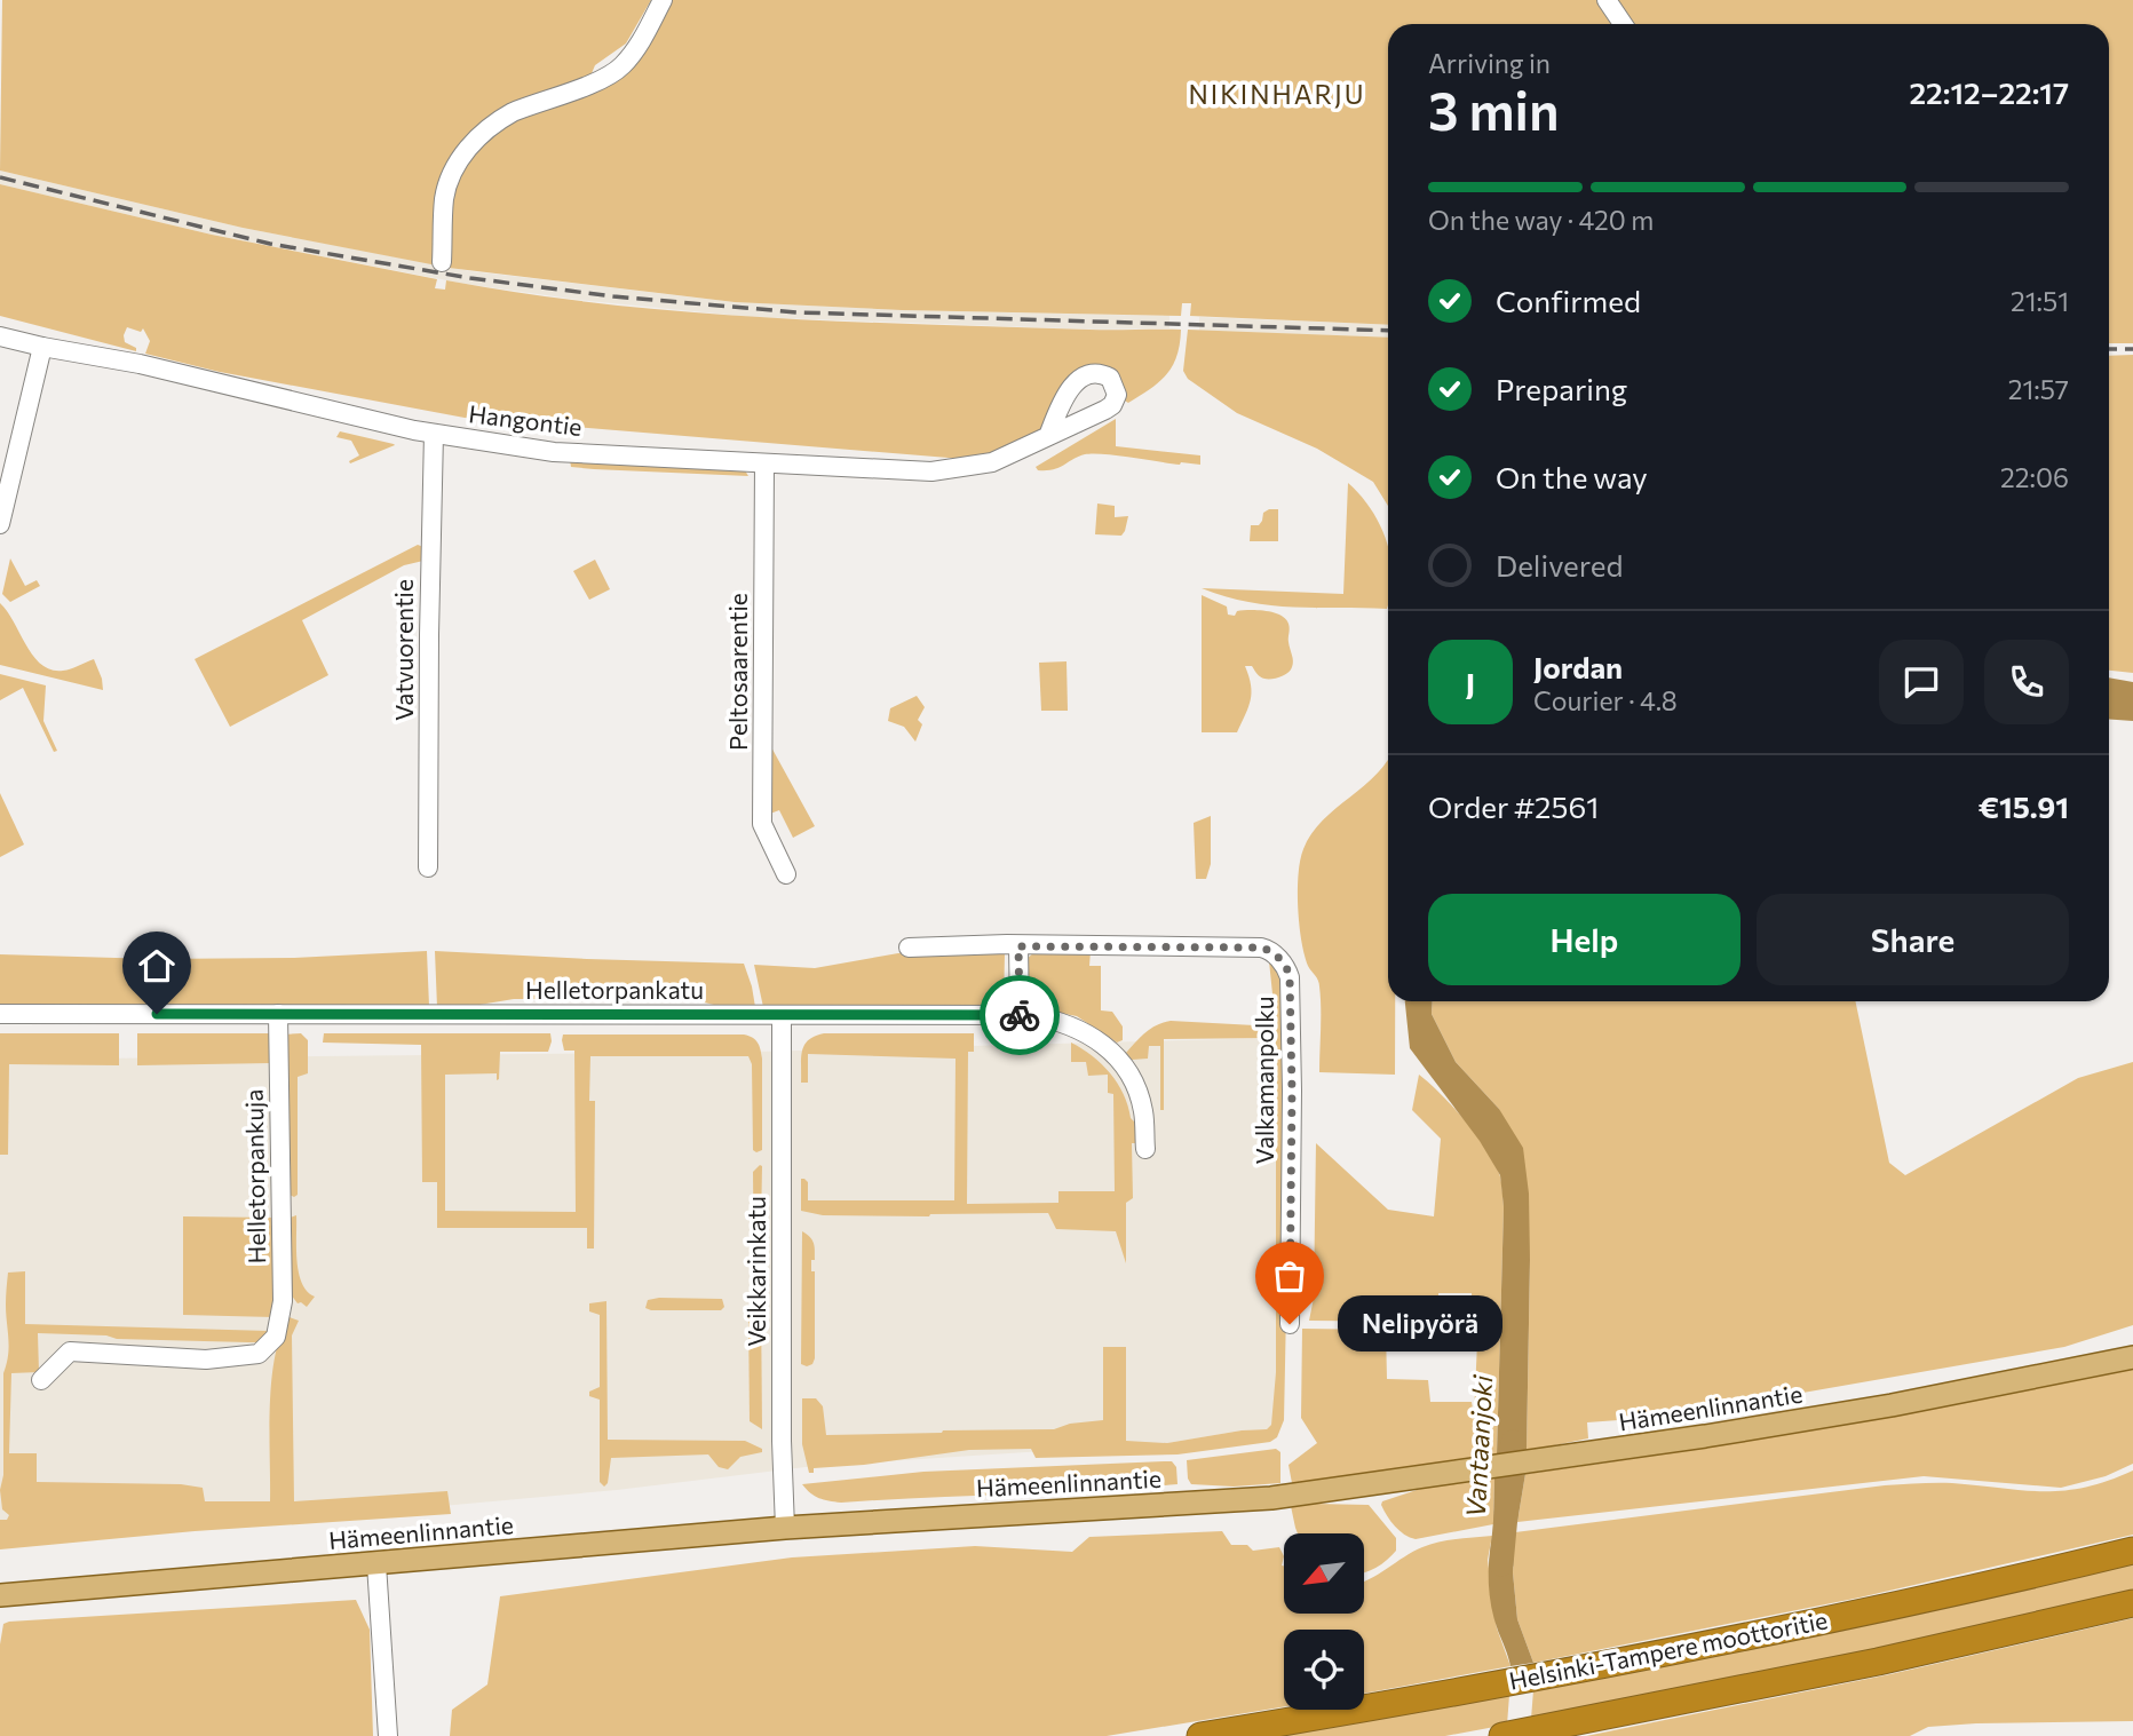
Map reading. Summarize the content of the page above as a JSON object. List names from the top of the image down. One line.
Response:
{"streets":{"highway":["Helsinki-Tampere moottoritie"],"main road":["Hämeenlinnantie"],"street":["Hangontie","Vatvuorentie","Peltosaarentie","Helletorpankatu","Valkamanpolku","Helletorpankuja","Veikkarinkatu"]},"crossings":[["Hangontie","Vatvuorentie"],["Hangontie","Peltosaarentie"],["Helletorpankatu","Helletorpankuja"],["Helletorpankatu","Veikkarinkatu"],["Veikkarinkatu","Hämeenlinnantie"]],"districts":["NIKINHARJU"],"water":["Vantaanjoki"],"places":["Nelipyörä"],"north":"bottom left","page":{"heading":["3 min","Arriving in","22:12–22:17"],"panel":["Jordan","Courier · 4.8","Order #2561","€15.91"],"bar":"On the way · 420 m","list":[["Confirmed","21:51"],["Preparing","21:57"],["On the way","22:06"],"Delivered"],"round":"J","buttons":["Help","Share"],"bubble":"Nelipyörä"}}
